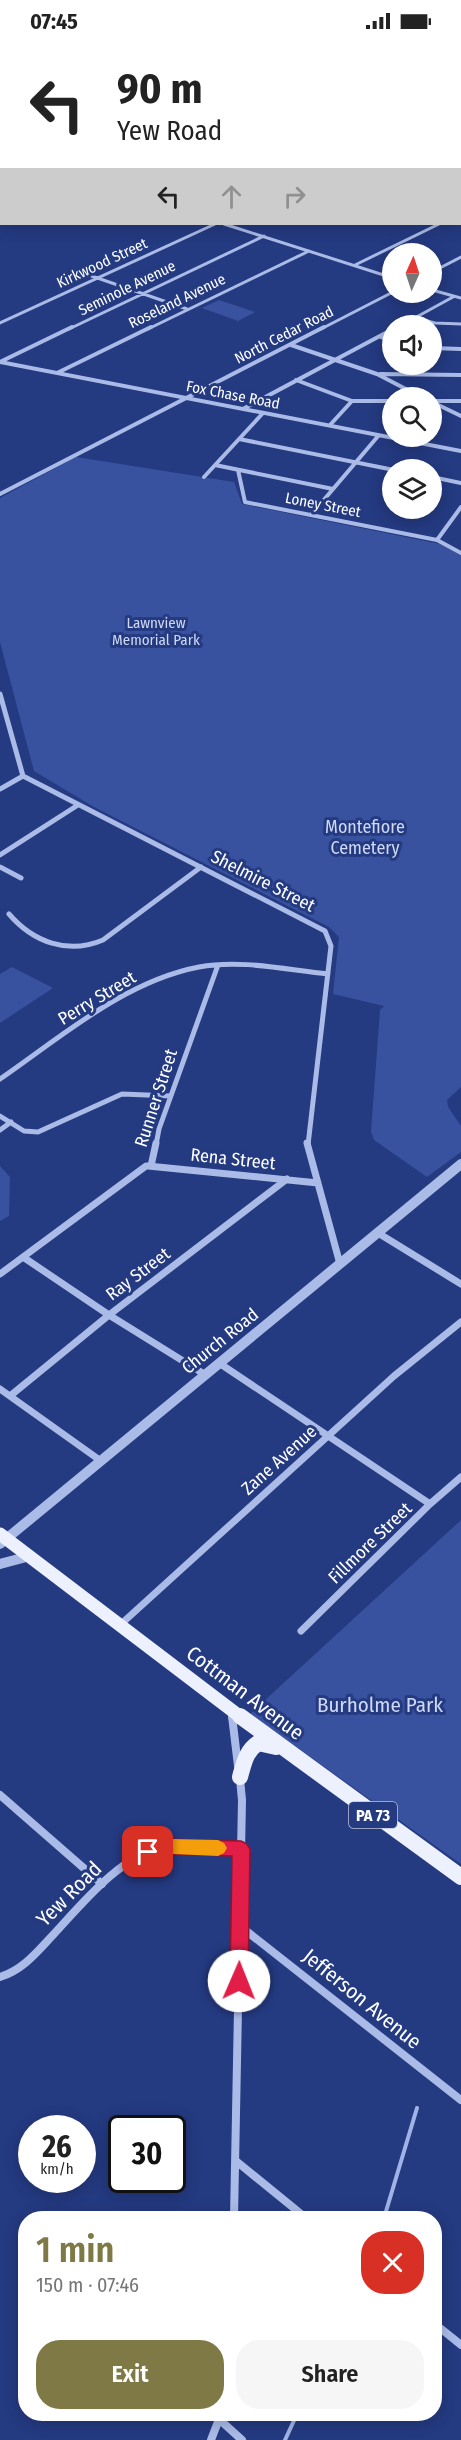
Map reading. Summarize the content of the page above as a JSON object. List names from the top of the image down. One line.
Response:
{"streets":{"main road":["Cottman Avenue","PA 73"],"street":["Kirkwood Street","Seminole Avenue","Roseland Avenue","North Cedar Road","Fox Chase Road","Loney Street","Shelmire Street","Perry Street","Runner Street","Rena Street","Ray Street","Church Road","Zane Avenue","Fillmore Street","Yew Road","Jefferson Avenue"]},"crossings":[["Seminole Avenue","Fox Chase Road"],["Roseland Avenue","Fox Chase Road"],["North Cedar Road","Fox Chase Road"],["Shelmire Street","Perry Street"],["Shelmire Street","Rena Street"],["Shelmire Street","Church Road"],["Perry Street","Runner Street"],["Runner Street","Rena Street"],["Rena Street","Ray Street"],["Church Road","Cottman Avenue"],["Zane Avenue","Cottman Avenue"]],"parks":["Lawnview Memorial Park","Montefiore Cemetery","Burholme Park"],"north":"top","page":{"status":"07:45","turn":["90 m","Yew Road"],"speed":"26 km/h","limit":"30","heading":["1 min","150 m · 07:46"],"buttons":["Exit","Share"]}}
